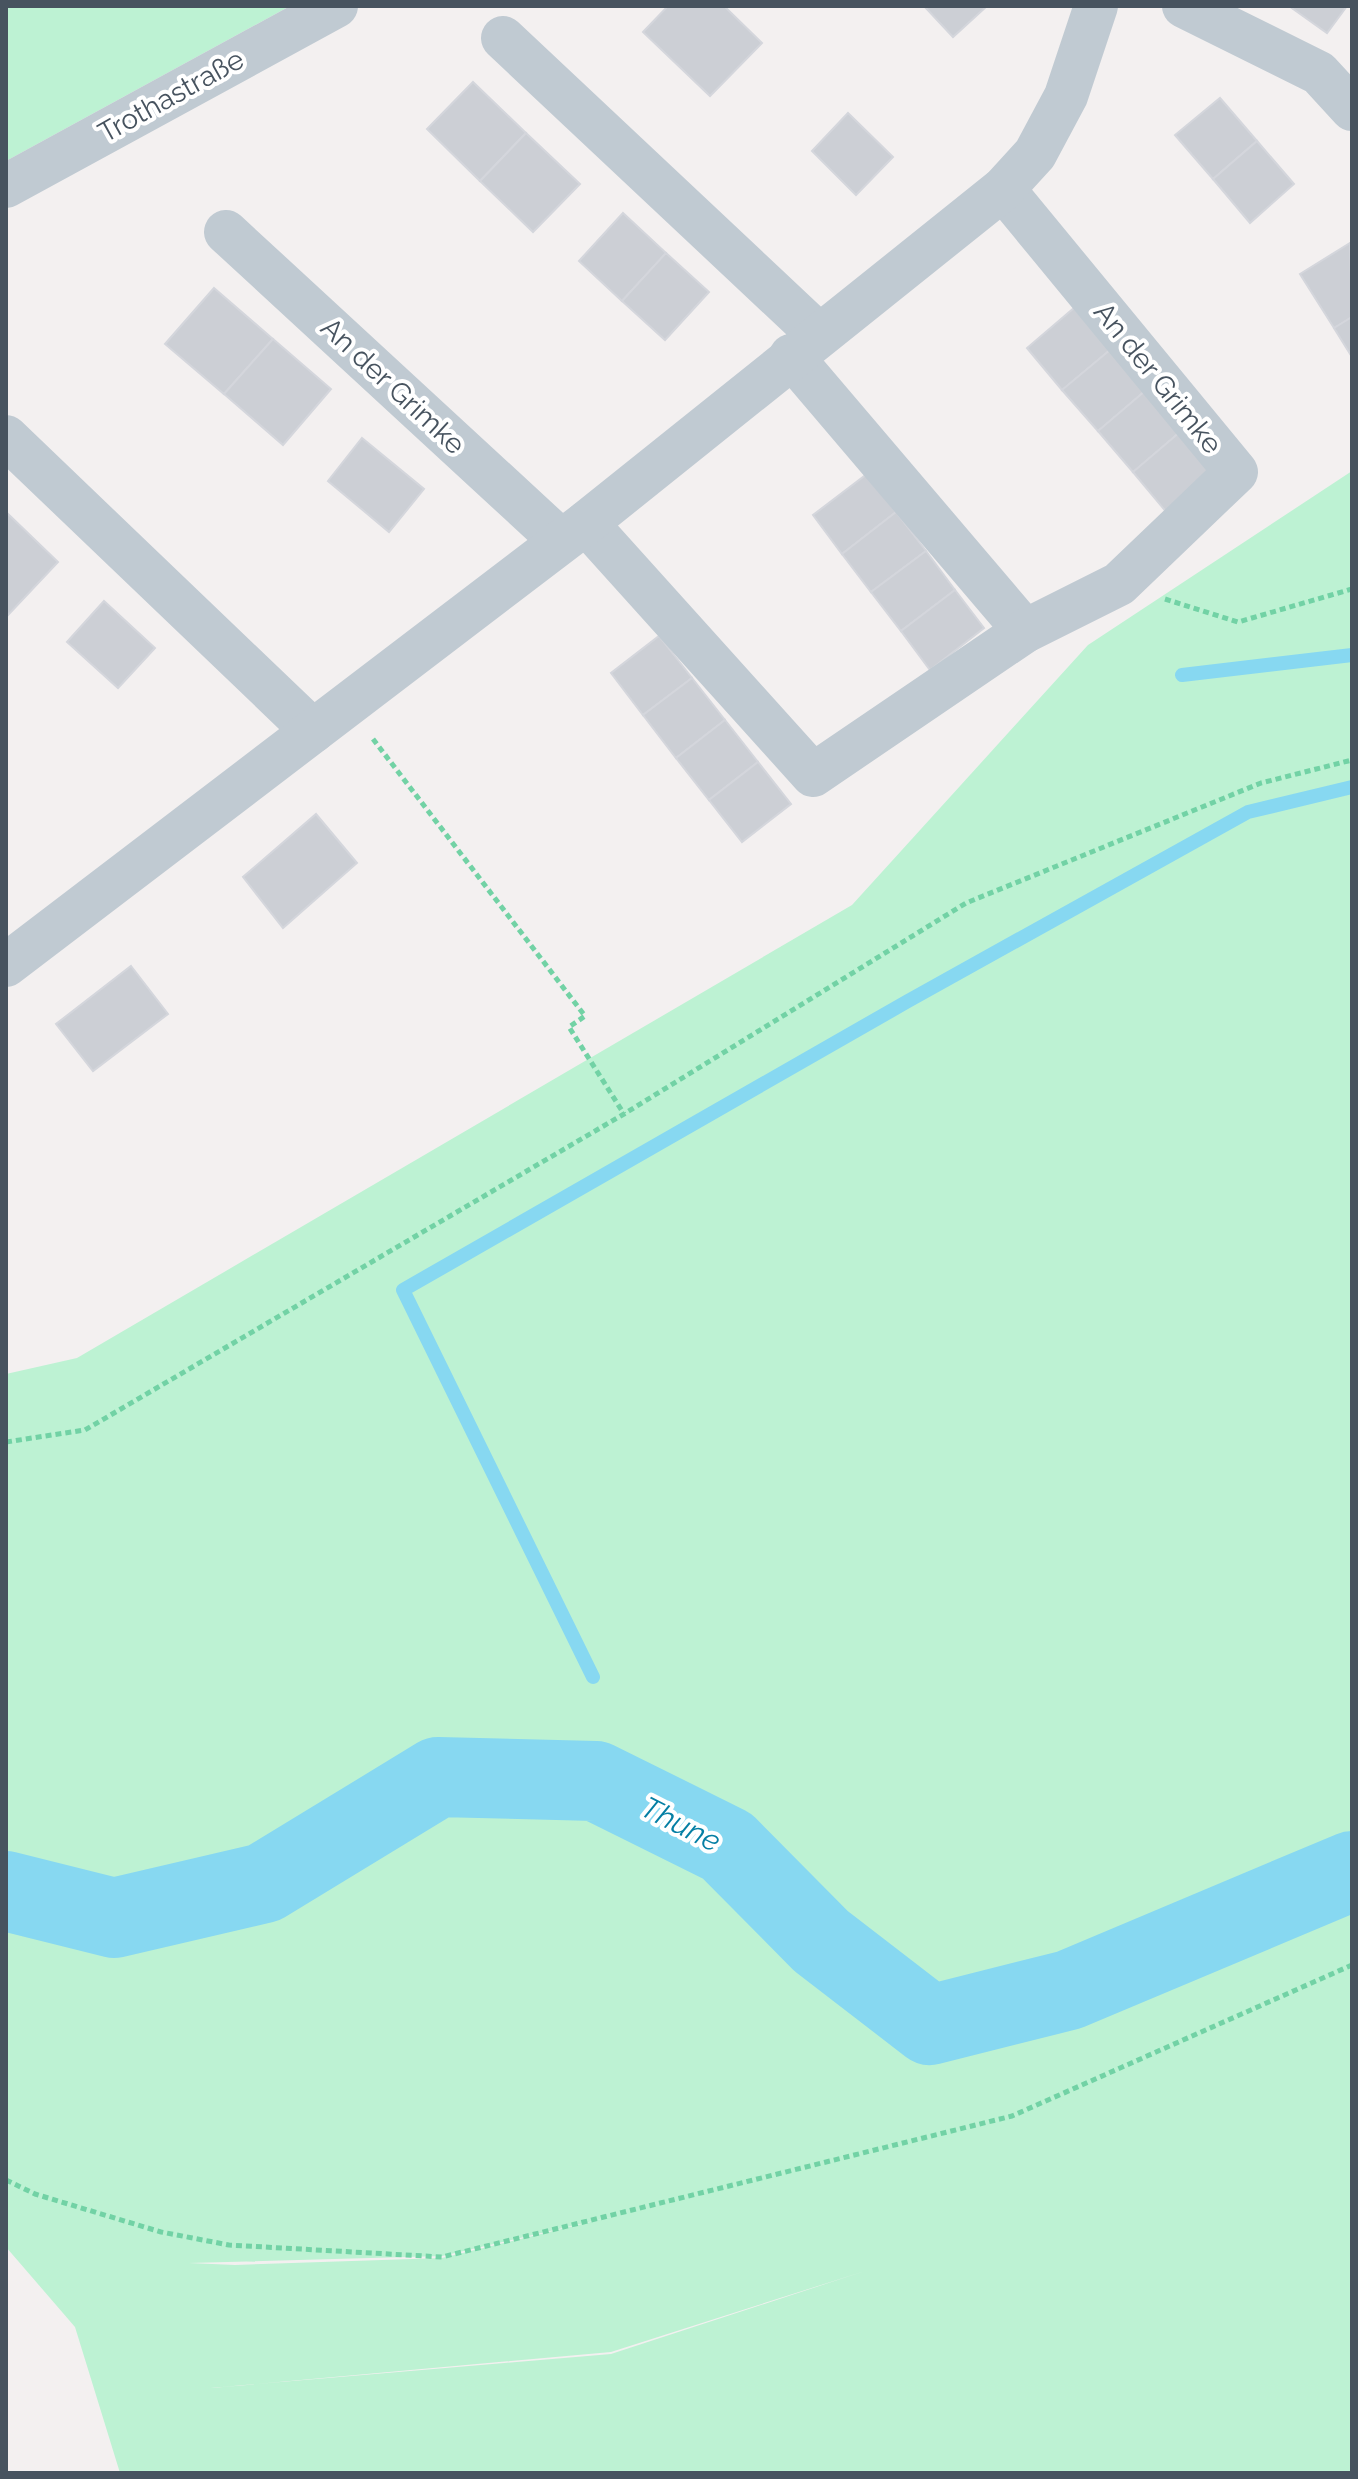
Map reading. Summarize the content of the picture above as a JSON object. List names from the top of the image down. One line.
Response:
{"streets":{"street":["Trothastraße","An der Grimke"]},"water":["Thune"]}
